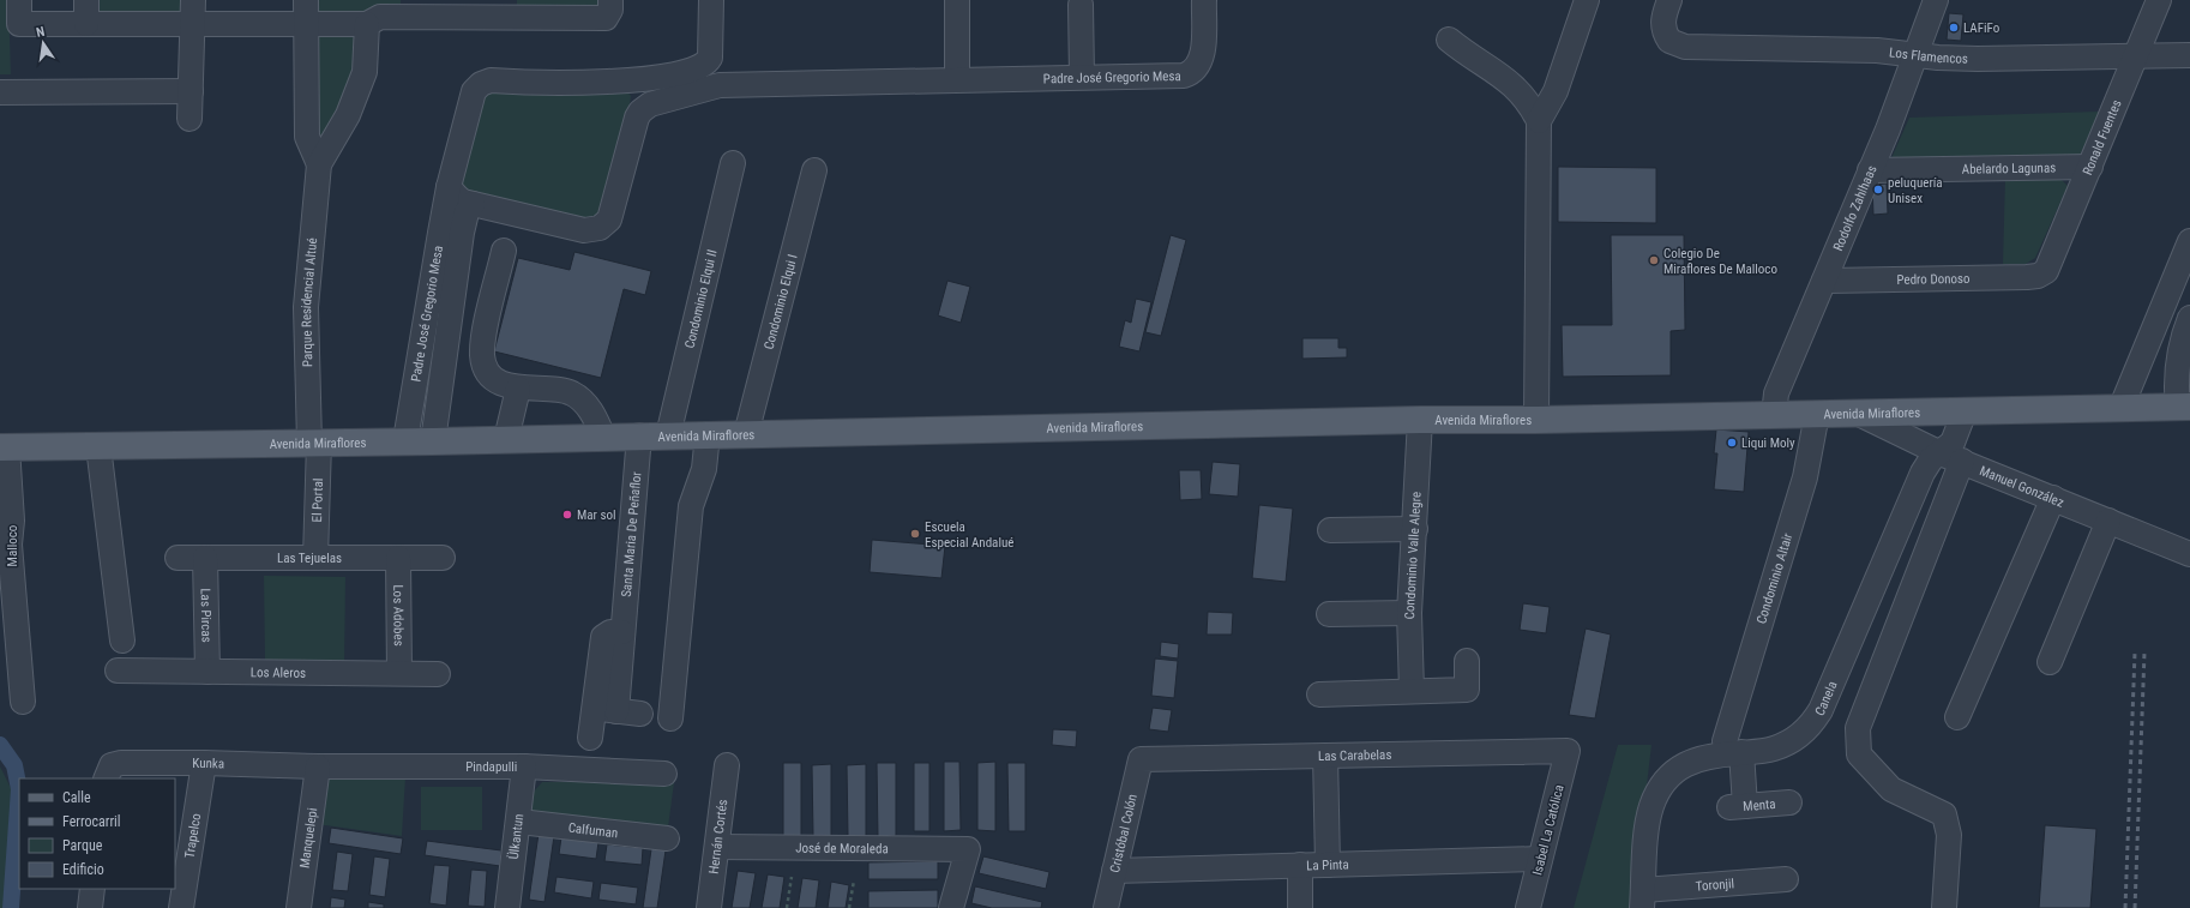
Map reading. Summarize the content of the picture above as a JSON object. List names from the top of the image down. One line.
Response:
{"streets":{"main road":["Avenida Miraflores"],"street":["Los Flamencos","Padre José Gregorio Mesa","Ronald Fuentes","Abelardo Lagunas","Rodolfo Zahlhaas","Pedro Donoso","Condominio Elqui II","Condominio Elqui I","Parque Residencial Altué","Manuel González","El Portal","Santa Maria De Peñaflor","Malloco","Condominio Valle Alegre","Las Tejuelas","Condominio Altair","Las Pircas","Los Adobes","Los Aleros","Canela","Las Carabelas","Kunka","Pindapulli","Menta","Calfuman","Isabel La Católica","Cristóbal Colón","Trapelco","Manquelepi","Ülkantun","Hernán Cortés","José de Moraleda","La Pinta","Toronjil"]},"crossings":[["Los Flamencos","Ronald Fuentes"],["Los Flamencos","Rodolfo Zahlhaas"],["Padre José Gregorio Mesa","Avenida Miraflores"],["Ronald Fuentes","Abelardo Lagunas"],["Ronald Fuentes","Pedro Donoso"],["Abelardo Lagunas","Rodolfo Zahlhaas"],["Rodolfo Zahlhaas","Pedro Donoso"],["Rodolfo Zahlhaas","Avenida Miraflores"],["Condominio Elqui II","Avenida Miraflores"],["Condominio Elqui I","Avenida Miraflores"],["Parque Residencial Altué","Avenida Miraflores"],["Parque Residencial Altué","El Portal"],["Avenida Miraflores","Manuel González"],["Avenida Miraflores","El Portal"],["Avenida Miraflores","Santa Maria De Peñaflor"],["Avenida Miraflores","Malloco"],["Avenida Miraflores","Condominio Valle Alegre"],["Avenida Miraflores","Condominio Altair"],["Avenida Miraflores","Canela"],["Manuel González","Canela"],["El Portal","Las Tejuelas"],["Las Tejuelas","Las Pircas"],["Las Tejuelas","Los Adobes"],["Condominio Altair","Canela"],["Condominio Altair","Menta"],["Las Pircas","Los Aleros"],["Los Adobes","Los Aleros"],["Canela","Menta"],["Canela","Toronjil"],["Las Carabelas","Isabel La Católica"],["Las Carabelas","Cristóbal Colón"],["Kunka","Pindapulli"],["Kunka","Trapelco"],["Kunka","Manquelepi"],["Pindapulli","Manquelepi"],["Pindapulli","Ülkantun"],["Calfuman","Ülkantun"],["Isabel La Católica","La Pinta"],["Cristóbal Colón","La Pinta"],["Hernán Cortés","José de Moraleda"]],"places":["LAFiFo","peluquería Unisex","Colegio De Miraflores De Malloco","Liqui Moly","Mar sol","Escuela Especial Andalué"],"legend":["Calle","Ferrocarril","Parque","Edificio"],"north":"top"}
